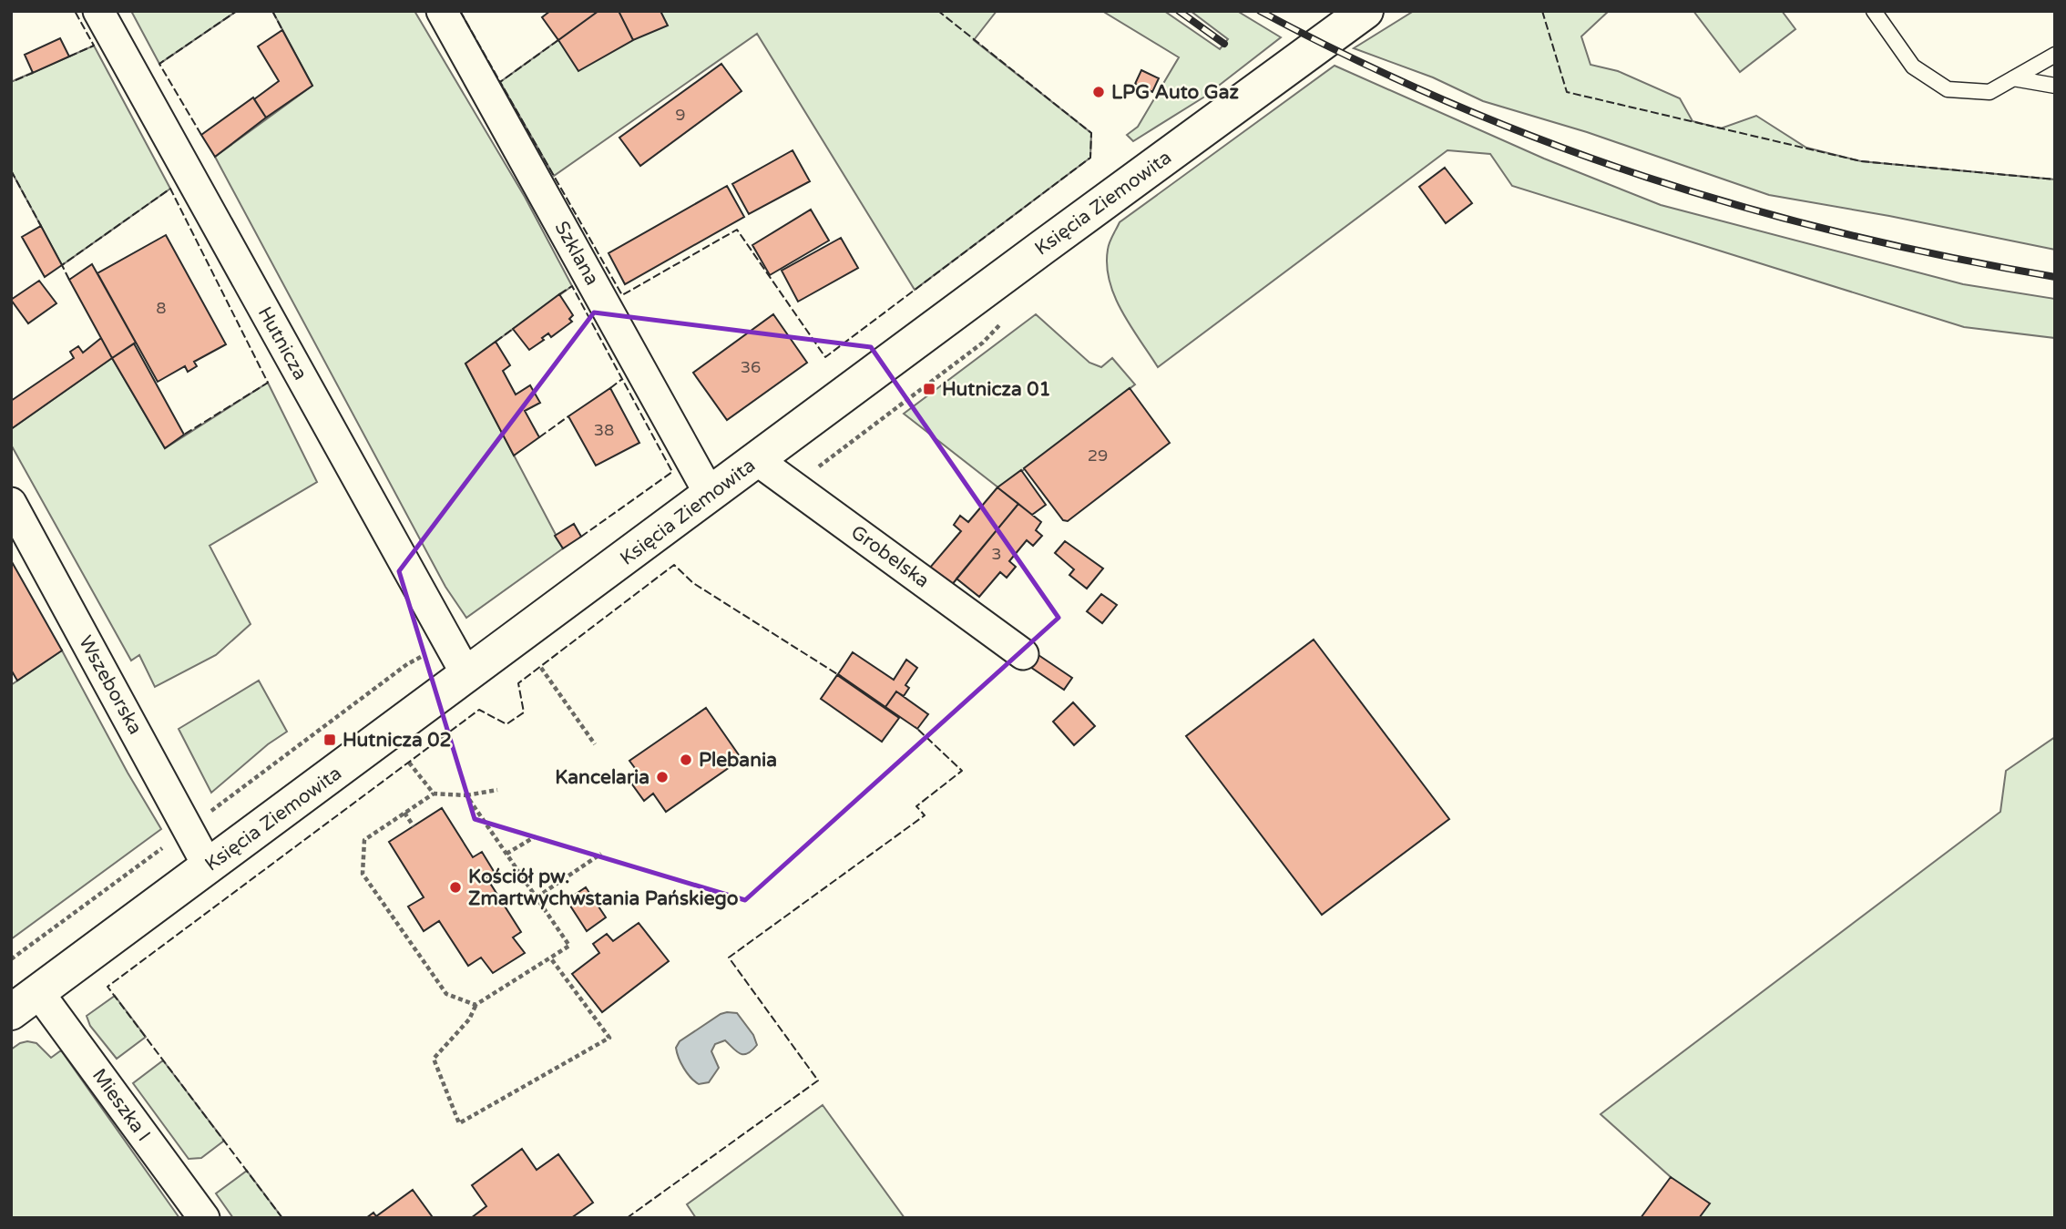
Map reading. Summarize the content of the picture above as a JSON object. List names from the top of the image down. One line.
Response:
{"streets":{"street":["Księcia Ziemowita","Szklana","Hutnicza","Grobelska","Wszeborska","Mieszka I"]},"crossings":[["Księcia Ziemowita","Szklana"],["Księcia Ziemowita","Hutnicza"],["Księcia Ziemowita","Grobelska"],["Księcia Ziemowita","Wszeborska"],["Księcia Ziemowita","Mieszka I"]],"places":{"other":["LPG Auto Gaz","Plebania","Kancelaria","Kościół pw. Zmartwychwstania Pańskiego"],"transit":["Hutnicza 01","Hutnicza 02"]},"house_numbers":["9","8","36","38","29","3"]}
